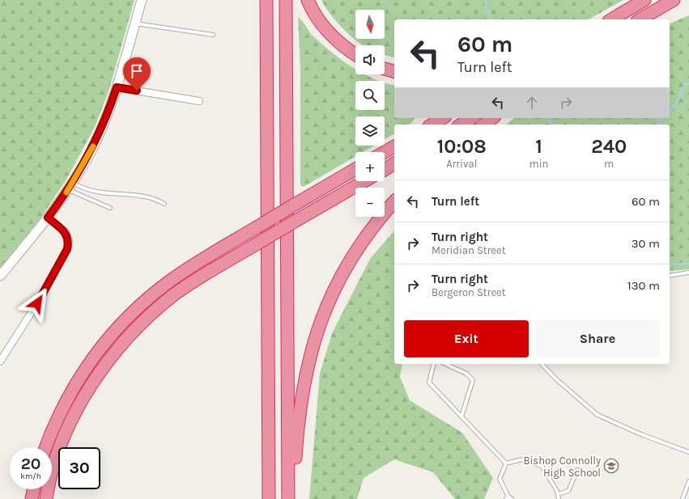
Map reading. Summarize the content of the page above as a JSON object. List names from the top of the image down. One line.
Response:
{"places":{"school or university":["Bishop Connolly High School"]},"north":"bottom","page":{"map_buttons":["+","−"],"turn":["60 m","Turn left"],"eta":["10:08","Arrival","1","min","240","m"],"list":[{"name":"Turn left","value":"60 m"},{"name":"Turn right","note":"Meridian Street","value":"30 m"},{"name":"Turn right","note":"Bergeron Street","value":"130 m"}],"buttons":["Exit","Share"],"speed":"20 km/h","limit":"30"}}
